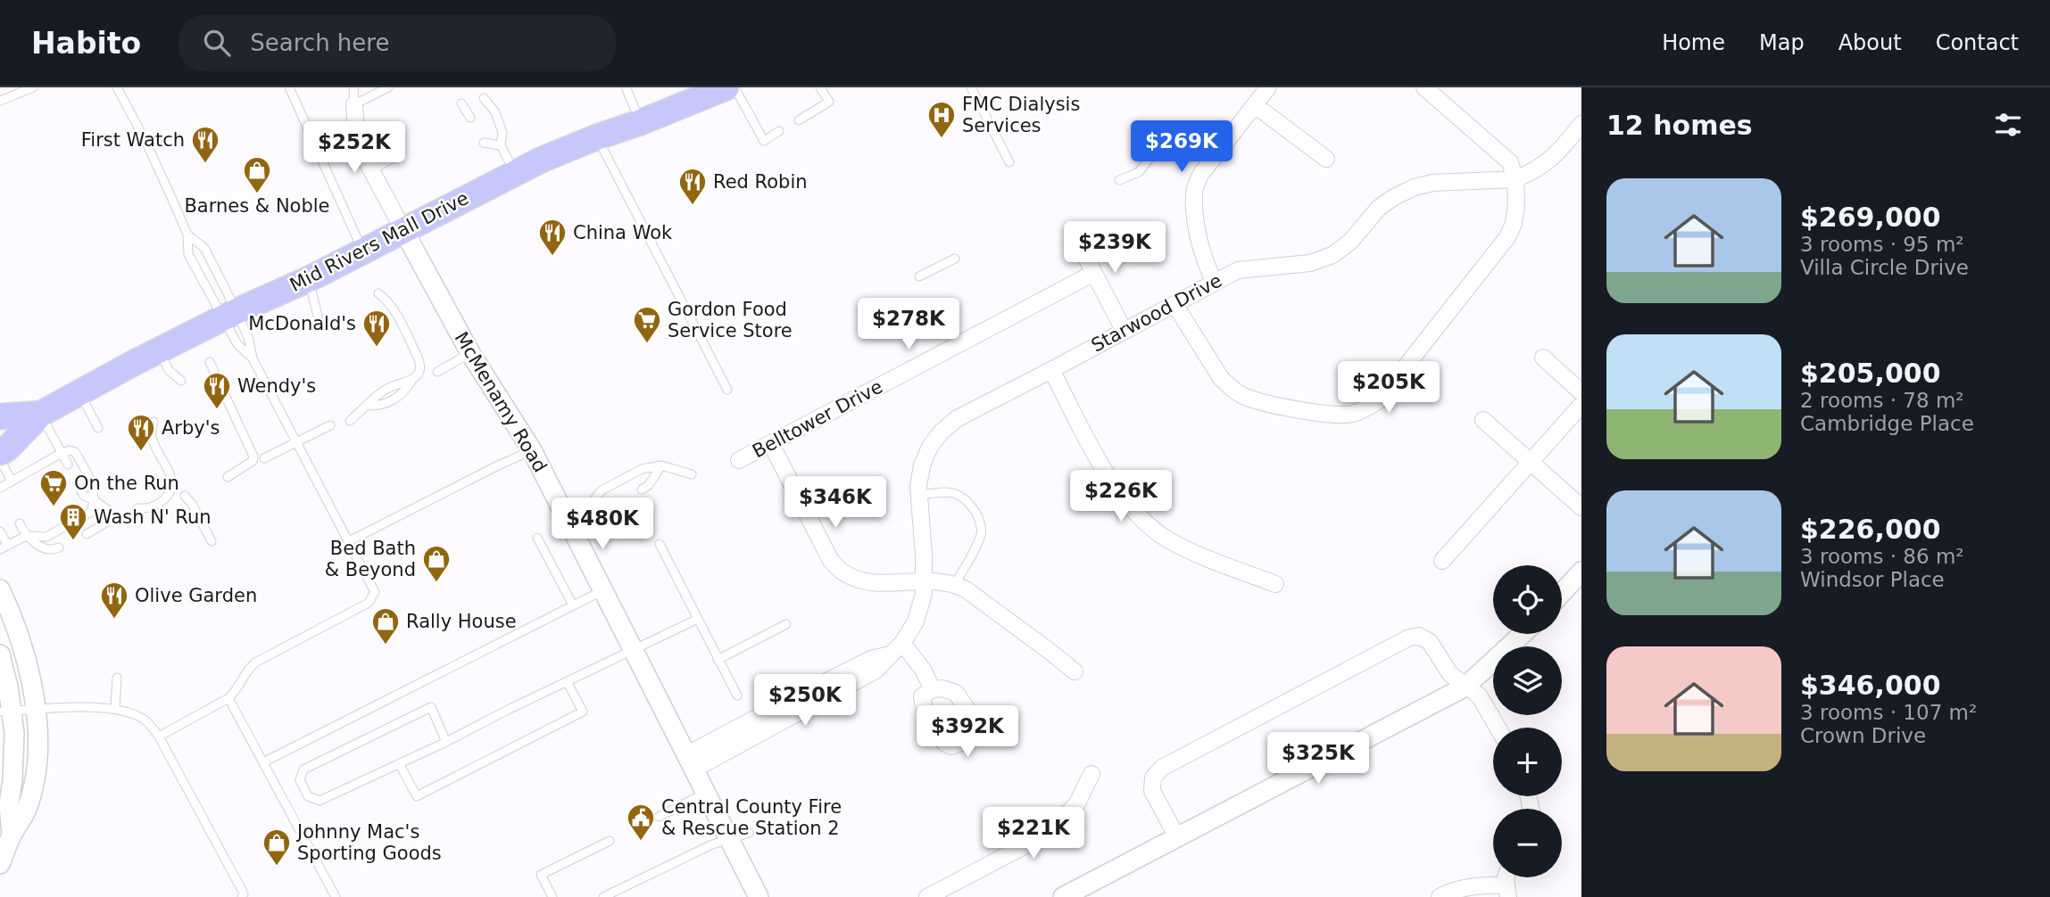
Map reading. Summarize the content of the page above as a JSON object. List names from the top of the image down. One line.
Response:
{"streets":{"main road":["Mid Rivers Mall Drive"],"street":["Starwood Drive","McMenamy Road","Belltower Drive"]},"crossings":[["Mid Rivers Mall Drive","McMenamy Road"],["Starwood Drive","McMenamy Road"]],"places":{"hospital":["FMC Dialysis Services"],"restaurant":["First Watch","Red Robin","China Wok","McDonald's","Wendy's","Arby's","Olive Garden"],"shop":["Barnes & Noble","Bed Bath & Beyond","Rally House","Johnny Mac's Sporting Goods"],"supermarket":["Gordon Food Service Store","On the Run"],"building":["Wash N' Run"],"public building":["Central County Fire & Rescue Station 2"]},"page":{"header":"Habito","search":"Search here","nav":["Home","Map","About","Contact"],"heading":"12 homes","price":["$269K","$252K","$239K","$278K","$205K","$226K","$346K","$480K","$250K","$392K","$325K","$221K"],"list":[{"name":"$269,000","note":"3 rooms · 95 m² · Villa Circle Drive"},{"name":"$205,000","note":"2 rooms · 78 m² · Cambridge Place"},{"name":"$226,000","note":"3 rooms · 86 m² · Windsor Place"},{"name":"$346,000","note":"3 rooms · 107 m² · Crown Drive"}],"map_buttons":["+","−"]}}
